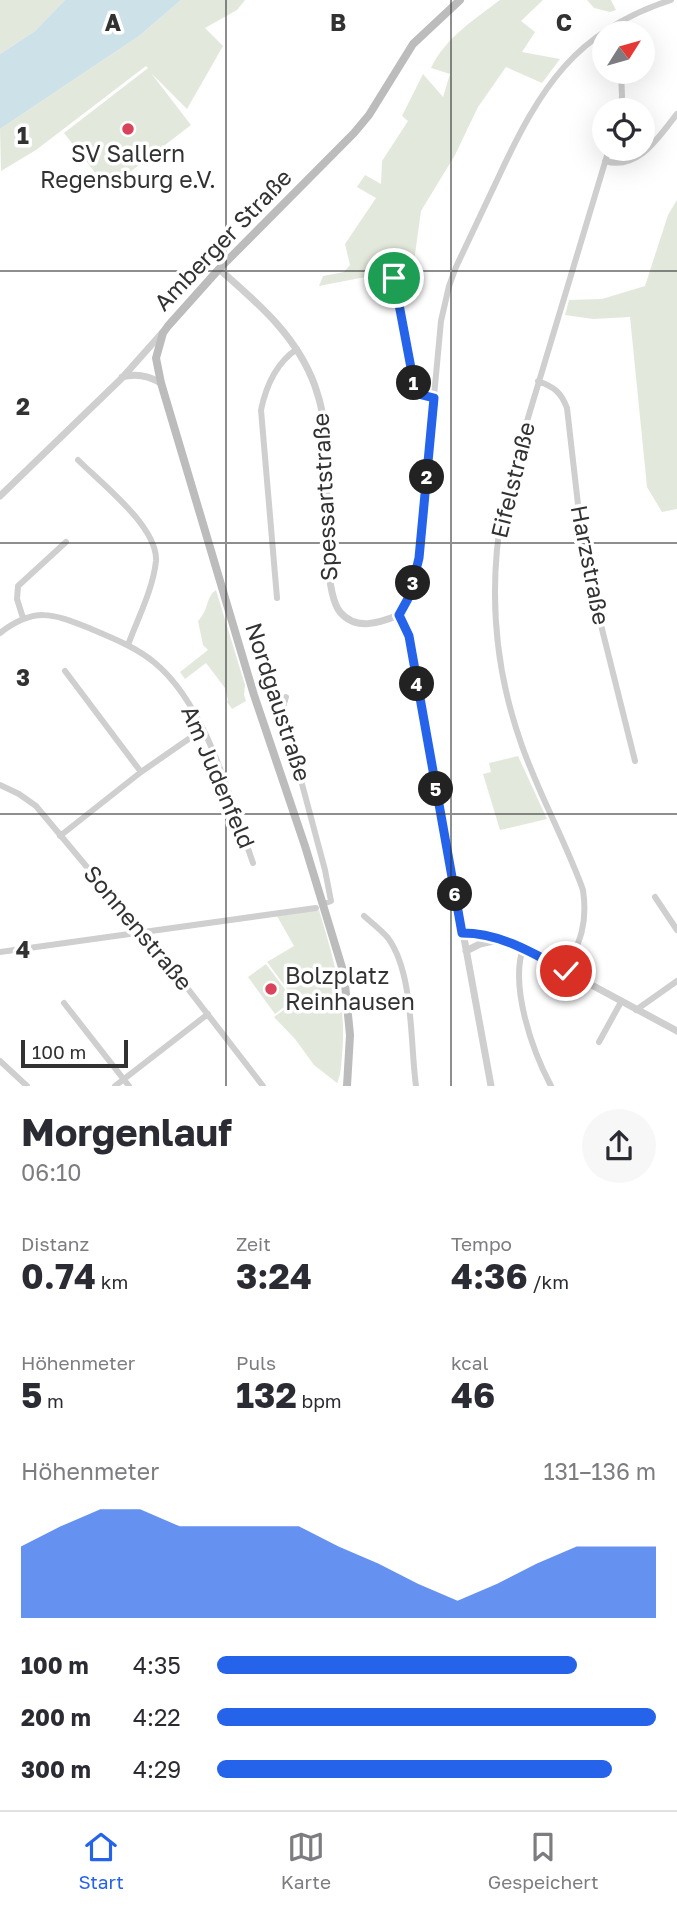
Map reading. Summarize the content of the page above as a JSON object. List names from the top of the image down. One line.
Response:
{"streets":{"main road":["Amberger Straße","Nordgaustraße"],"street":["Eifelstraße","Spessartstraße","Harzstraße","Am Judenfeld","Sonnenstraße"]},"crossings":[["Amberger Straße","Spessartstraße"],["Amberger Straße","Nordgaustraße"],["Eifelstraße","Harzstraße"]],"places":["SV Sallern Regensburg e.V.","Bolzplatz Reinhausen"],"scale_bar":"100 m","north":"top right","page":{"pins":["1","2","3","4","5","6"],"scale":"100 m","heading":["Morgenlauf","06:10"],"stats":[["Distanz","0.74 km"],["Zeit","3:24"],["Tempo","4:36 /km"],["Höhenmeter","5 m"],["Puls","132 bpm"],["kcal","46"]],"chart":["Höhenmeter","131–136 m"],"list":[{"name":"100 m","note":"4:35"},{"name":"200 m","note":"4:22"},{"name":"300 m","note":"4:29"}],"tabs":["Start","Karte","Gespeichert"]},"grid":{"columns":["A","B","C"],"rows":["1","2","3","4"]}}
